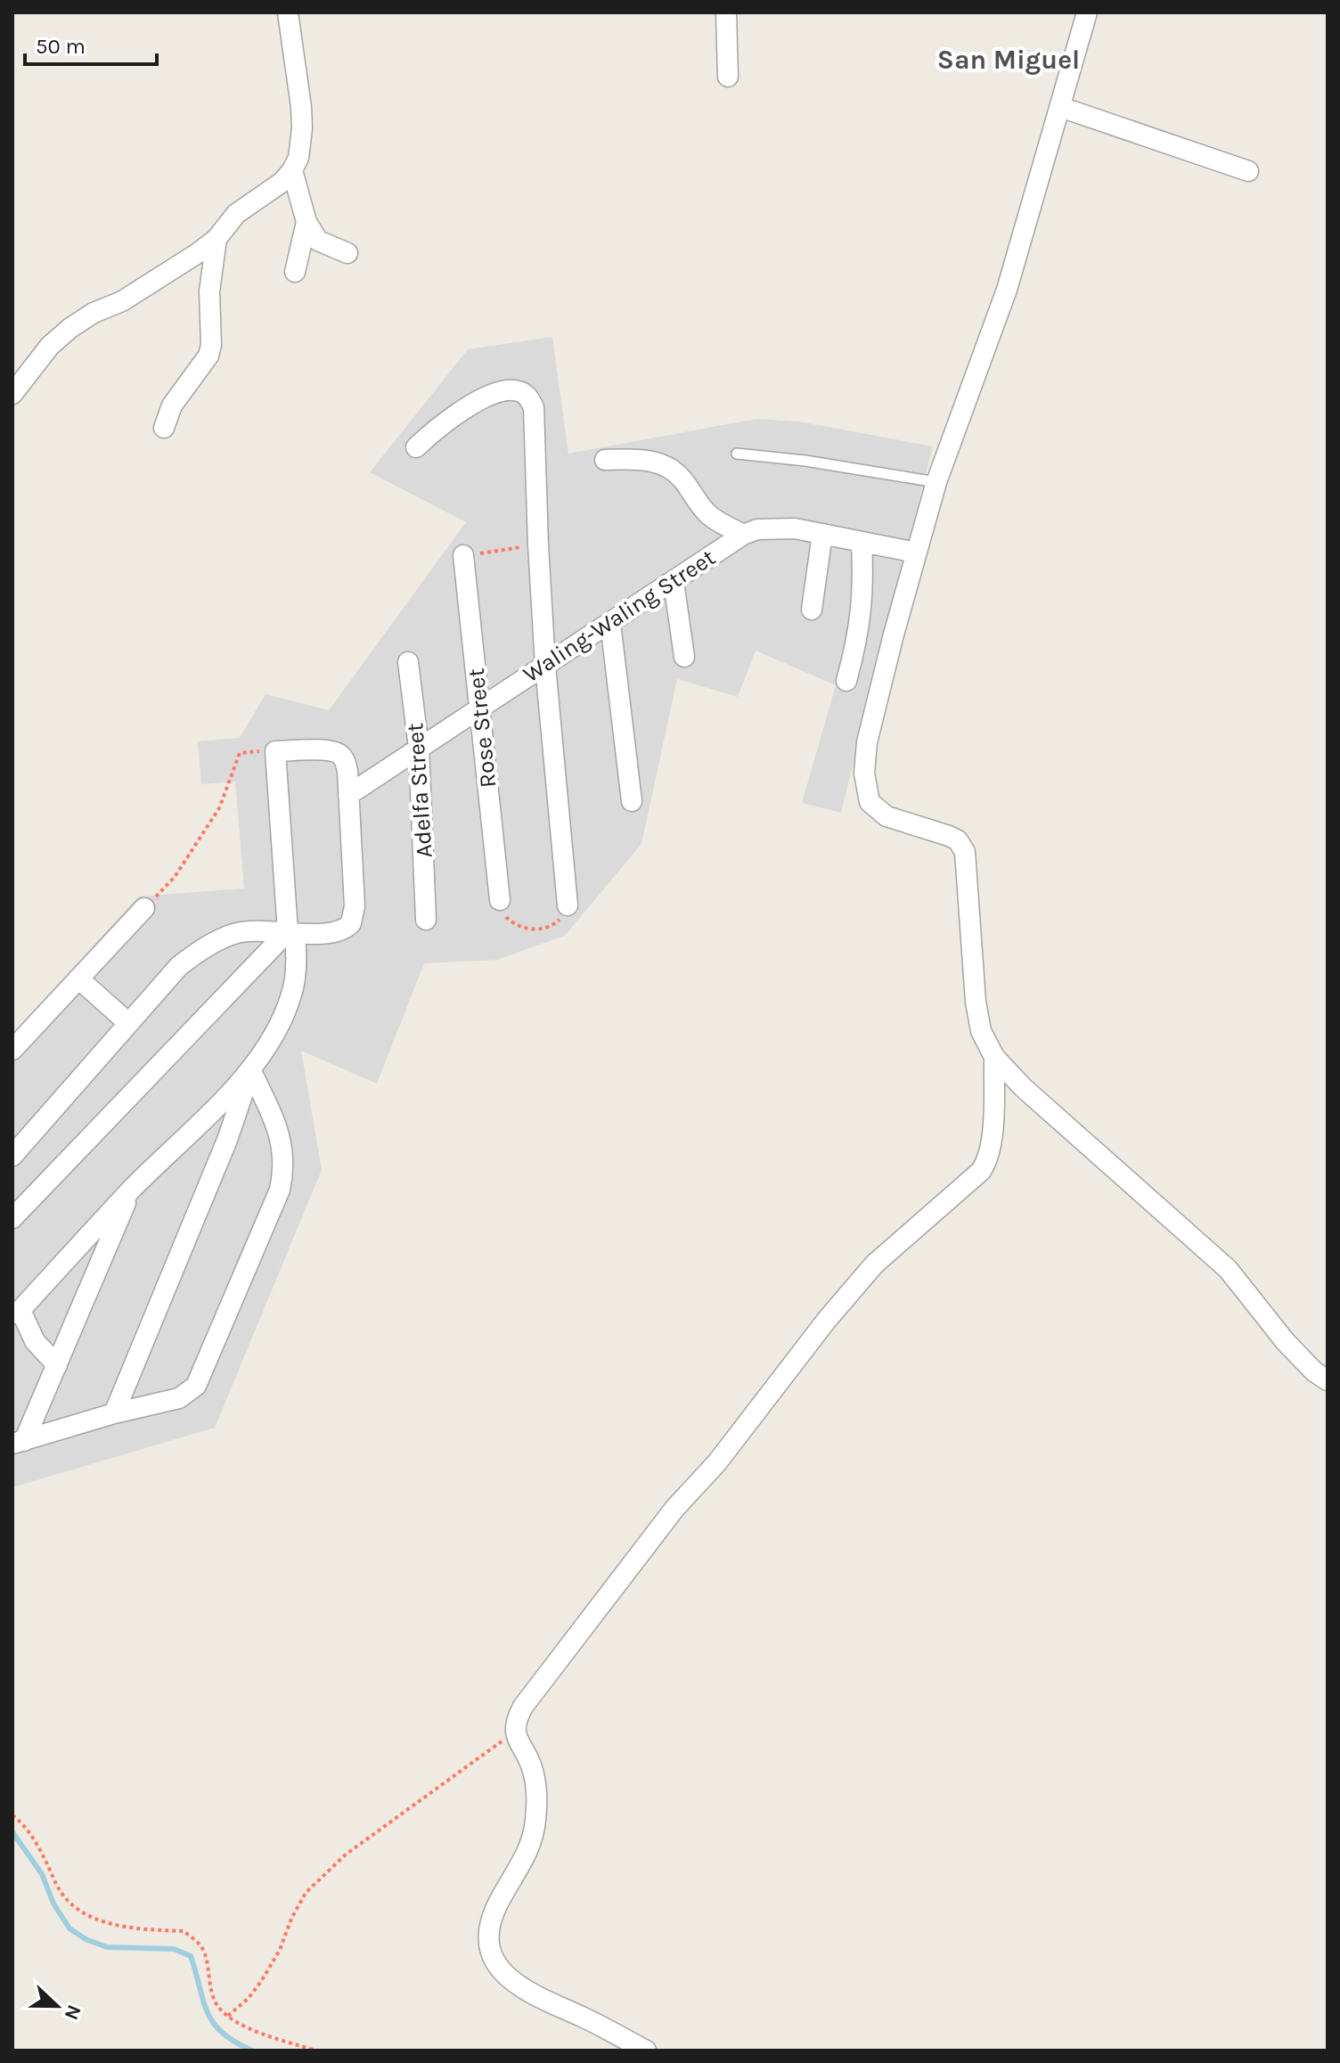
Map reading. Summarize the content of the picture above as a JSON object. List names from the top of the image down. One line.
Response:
{"streets":{"street":["Waling-Waling Street","Rose Street","Adelfa Street"]},"crossings":[["Waling-Waling Street","Rose Street"],["Waling-Waling Street","Adelfa Street"]],"districts":["San Miguel"],"scale_bar":"50 m","north":"right"}
